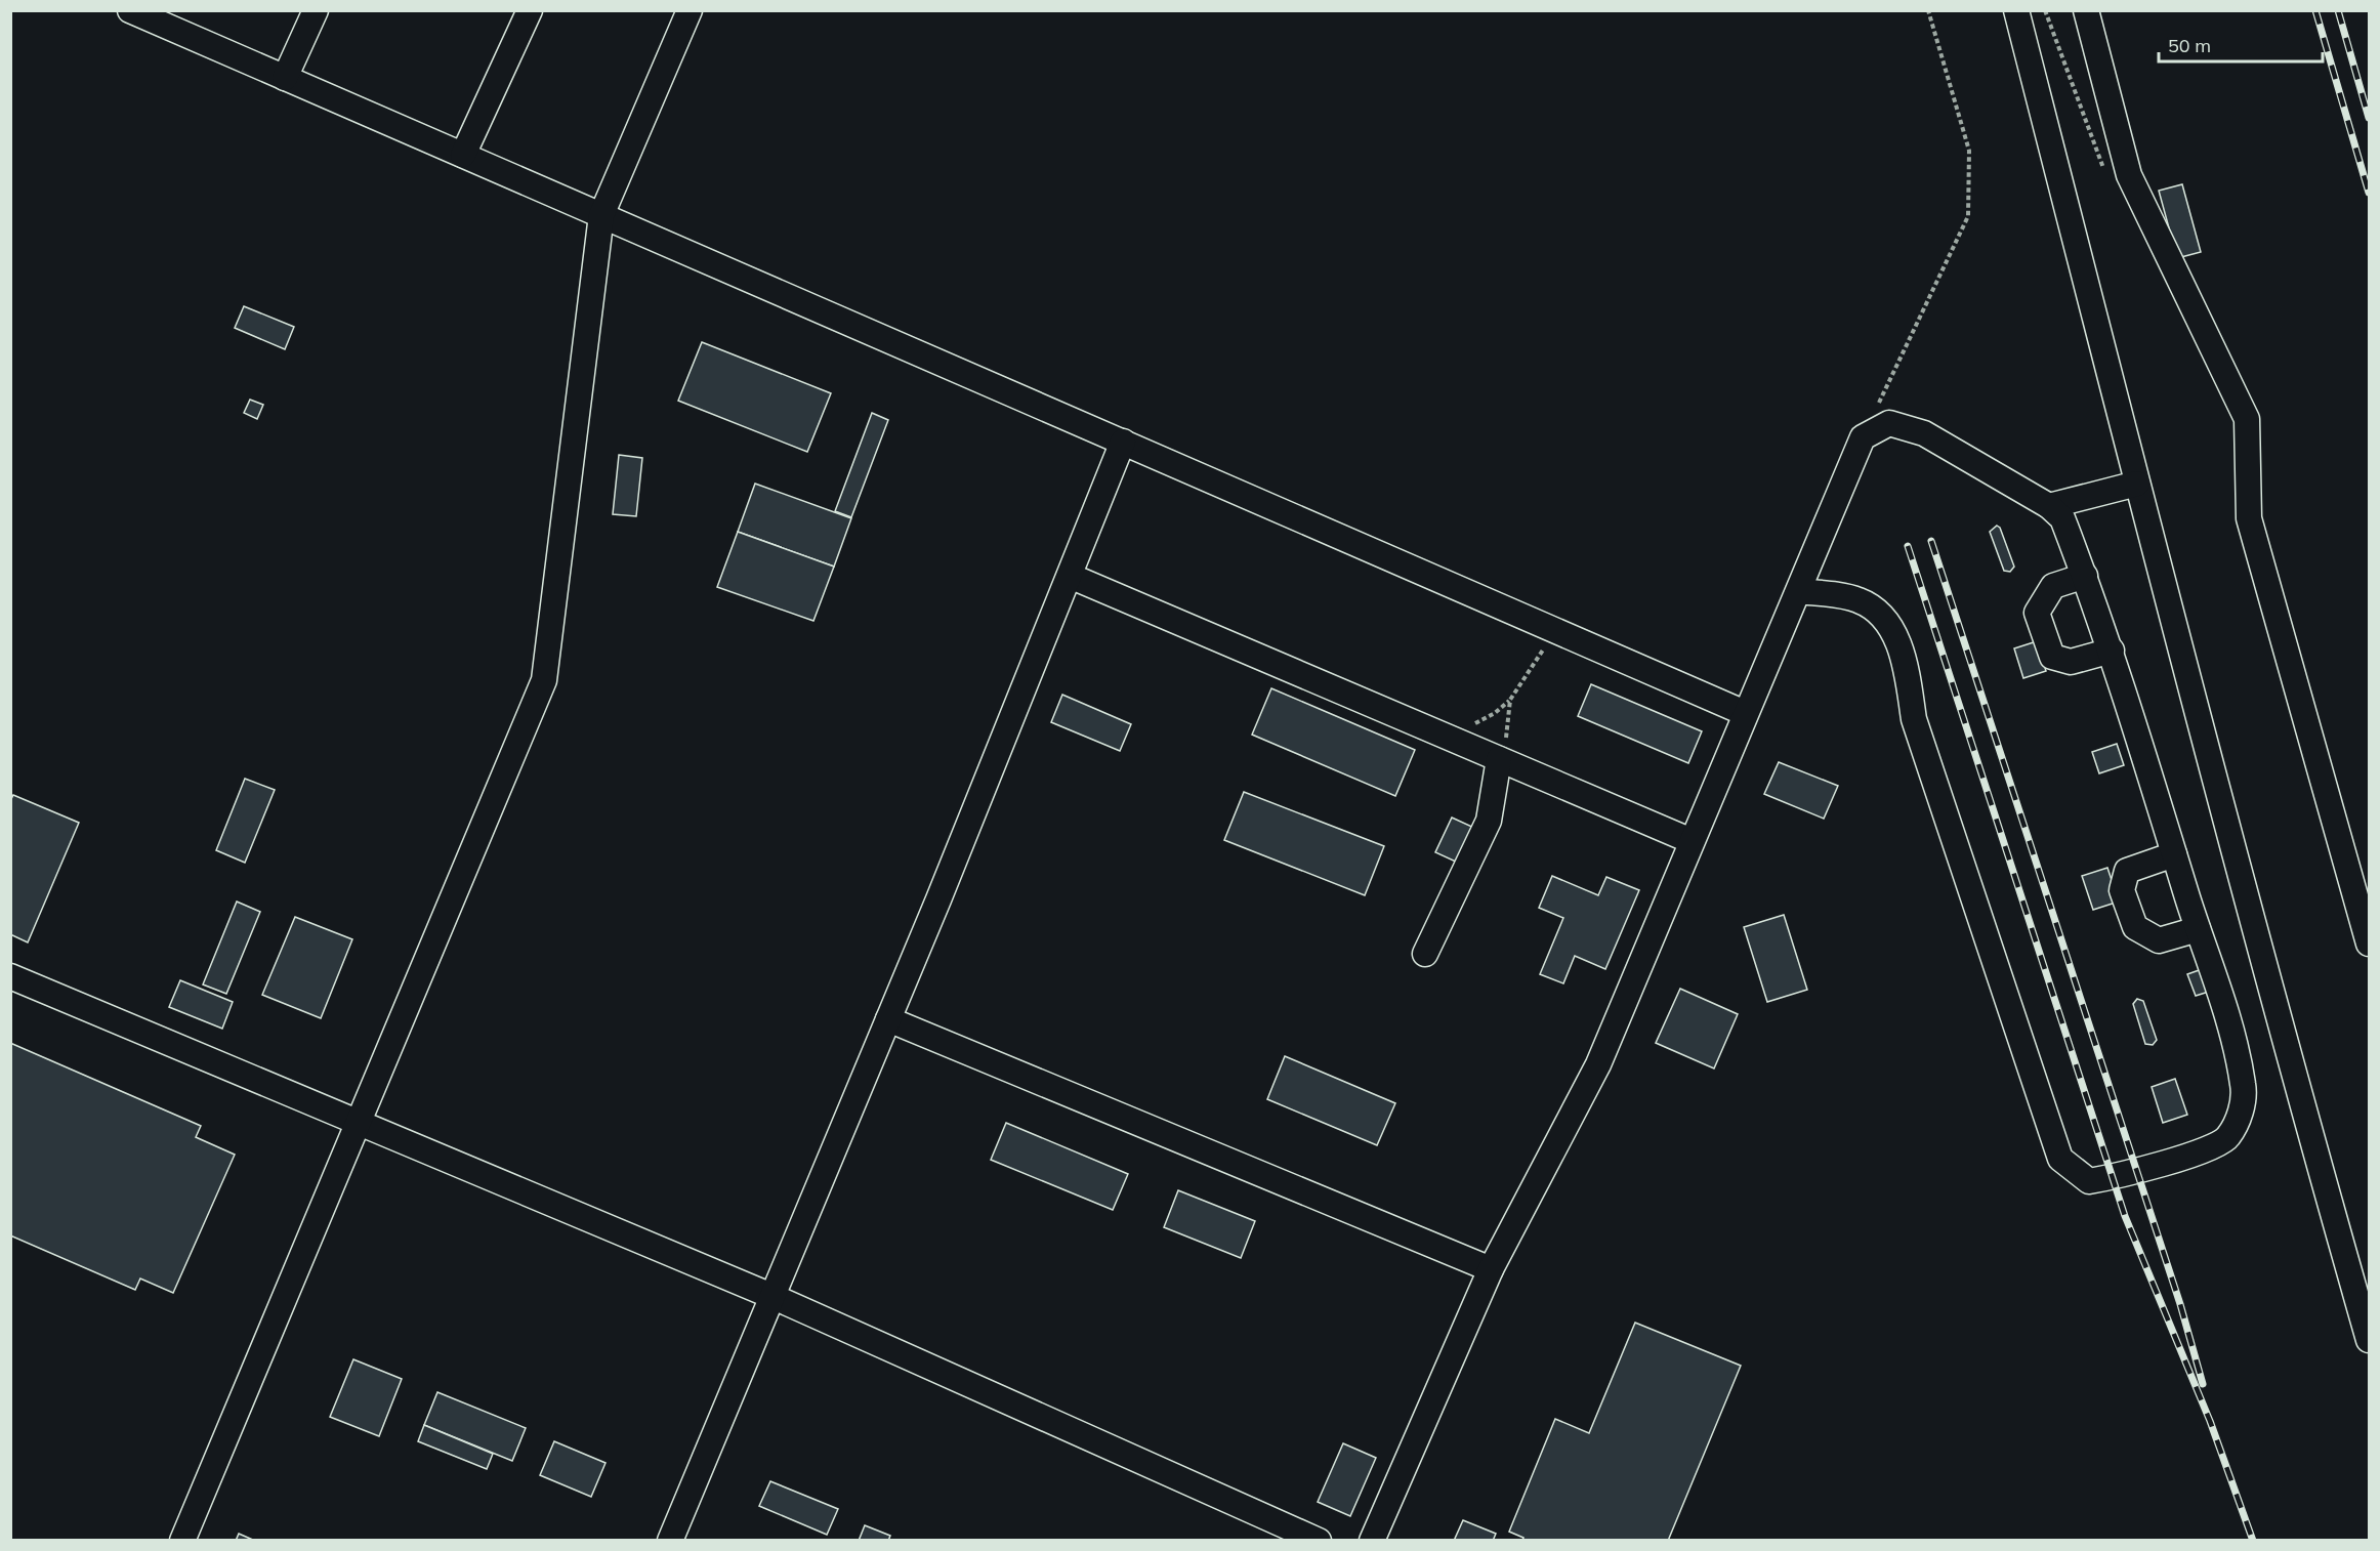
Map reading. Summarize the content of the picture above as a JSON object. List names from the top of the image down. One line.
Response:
{"scale_bar":"50 m"}
